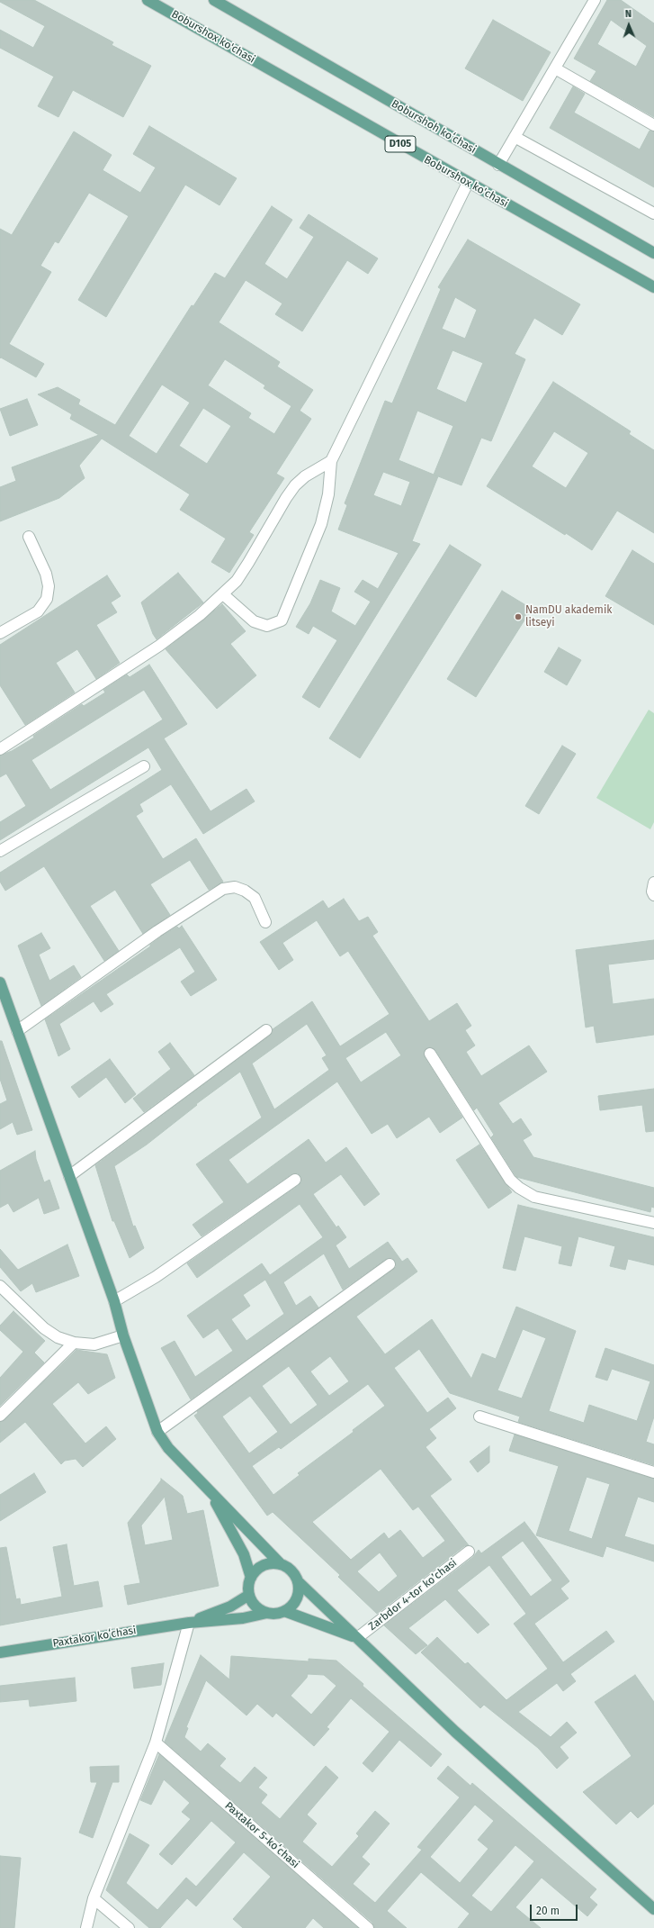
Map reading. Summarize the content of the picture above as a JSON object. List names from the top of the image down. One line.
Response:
{"streets":{"main road":["Boburshox ko'chasi","Boburshoh koʻchasi","D105","Paxtakor koʻchasi"],"street":["Zarbdor 4-tor koʼchasi","Paxtakor 5-koʻchasi"]},"places":["NamDU akademik litseyi"],"scale_bar":"20 m","north":"top"}
